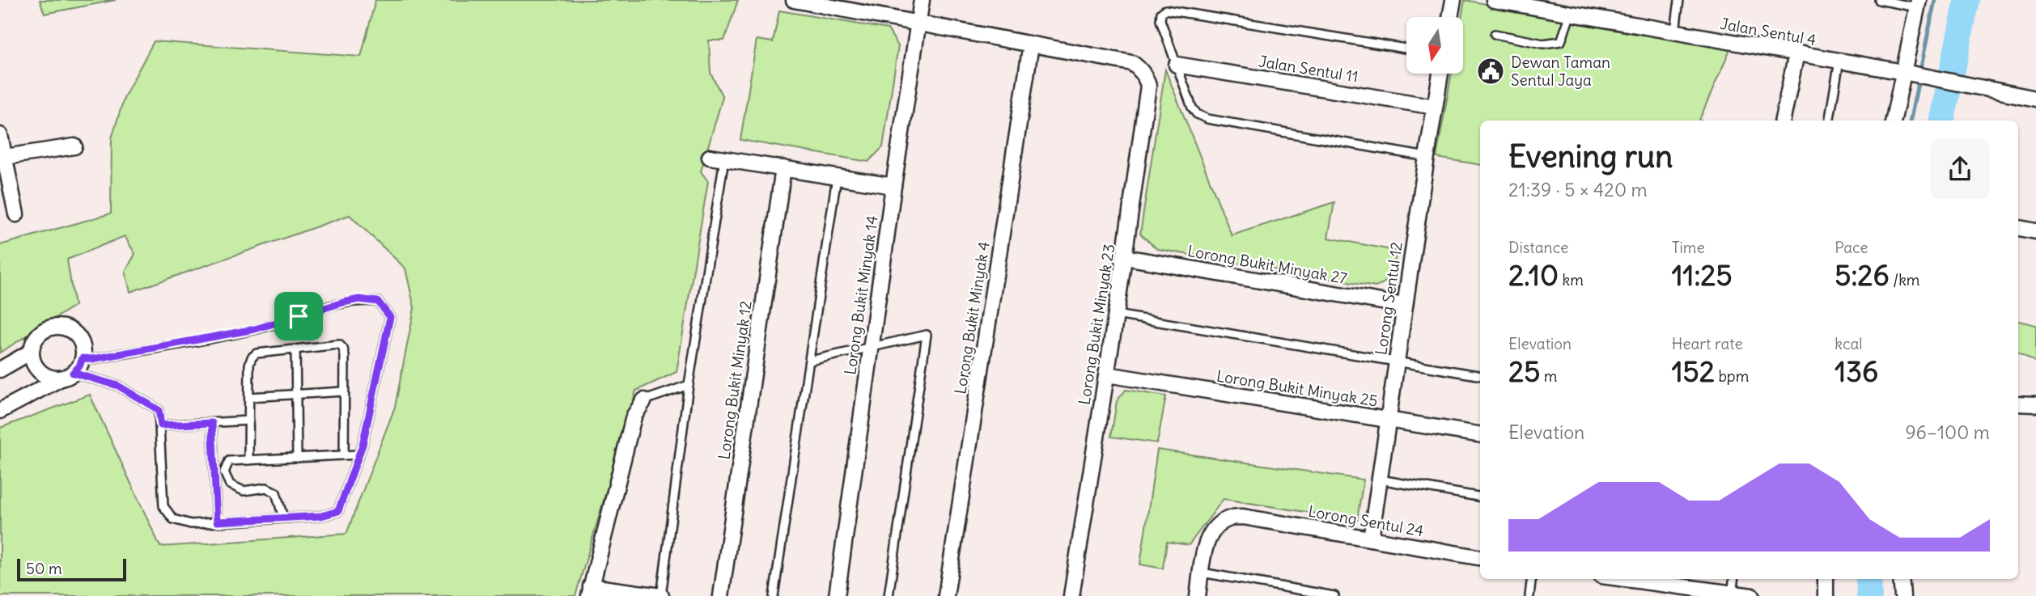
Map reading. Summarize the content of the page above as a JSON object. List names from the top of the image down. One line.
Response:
{"streets":{"street":["Jalan Sentul 4","Jalan Sentul 11","Lorong Bukit Minyak 27","Lorong Bukit Minyak 14","Lorong Sentul 12","Lorong Bukit Minyak 4","Lorong Bukit Minyak 23","Lorong Bukit Minyak 12","Lorong Bukit Minyak 25","Lorong Sentul 24"]},"crossings":[["Jalan Sentul 11","Lorong Sentul 12"],["Lorong Bukit Minyak 27","Lorong Sentul 12"],["Lorong Bukit Minyak 27","Lorong Bukit Minyak 23"],["Lorong Sentul 12","Lorong Bukit Minyak 25"],["Lorong Sentul 12","Lorong Sentul 24"],["Lorong Bukit Minyak 4","Lorong Bukit Minyak 23"],["Lorong Bukit Minyak 23","Lorong Bukit Minyak 25"]],"places":{"public building":["Dewan Taman Sentul Jaya"]},"scale_bar":"50 m","north":"bottom","page":{"heading":["Evening run","21:39 · 5 × 420 m"],"stats":[["Distance","2.10 km"],["Time","11:25"],["Pace","5:26 /km"],["Elevation","25 m"],["Heart rate","152 bpm"],["kcal","136"]],"chart":["Elevation","96–100 m"],"scale":"50 m"}}
